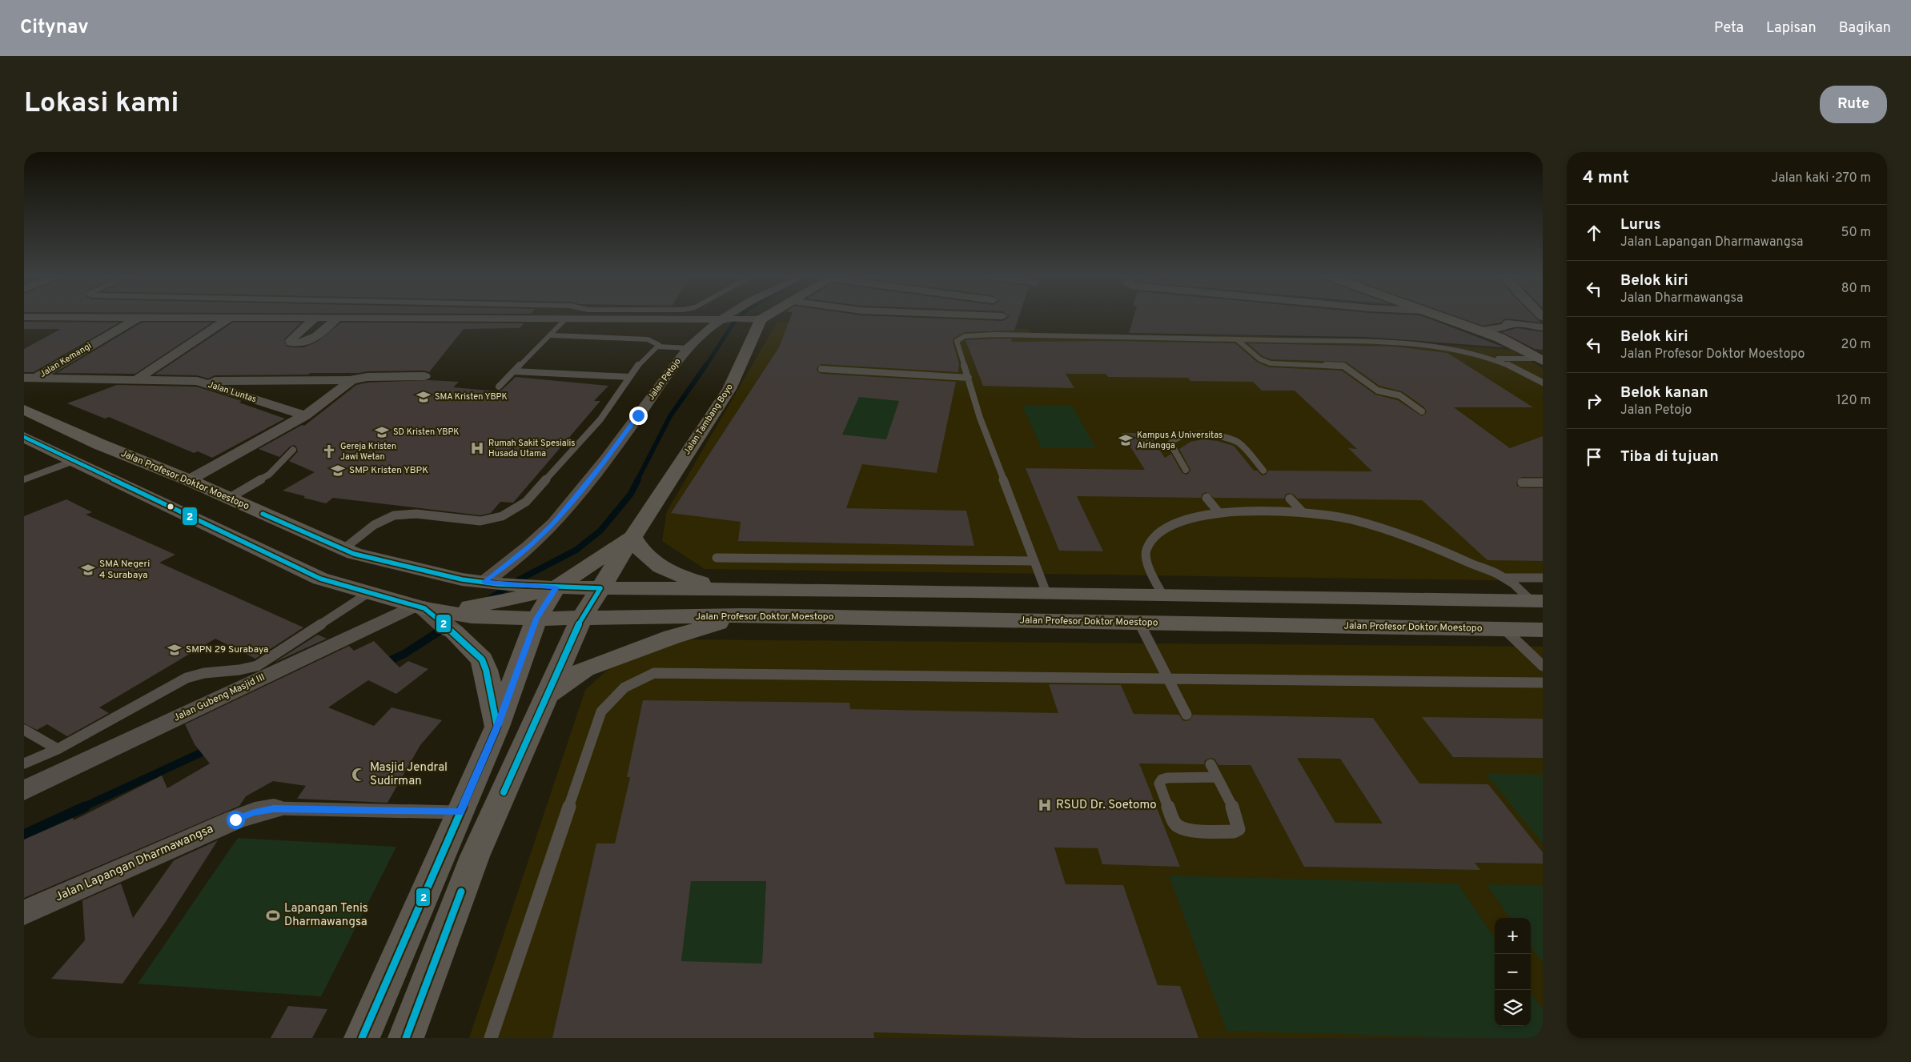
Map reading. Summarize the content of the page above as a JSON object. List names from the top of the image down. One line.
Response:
{"streets":{"main road":["Jalan Tambang Boyo","Jalan Profesor Doktor Moestopo"],"street":["Jalan Kemangi","Jalan Petojo","Jalan Luntas","Jalan Gubeng Masjid III","Jalan Lapangan Dharmawangsa"]},"crossings":[["Jalan Kemangi","Jalan Luntas"],["Jalan Petojo","Jalan Profesor Doktor Moestopo"],["Jalan Tambang Boyo","Jalan Profesor Doktor Moestopo"],["Jalan Profesor Doktor Moestopo","Jalan Gubeng Masjid III"]],"places":{"school or university":["SMA Kristen YBPK","SD Kristen YBPK","Kampus A Universitas Airlangga","SMP Kristen YBPK","SMA Negeri 4 Surabaya","SMPN 29 Surabaya"],"hospital":["Rumah Sakit Spesialis Husada Utama","RSUD Dr. Soetomo"],"church":["Gereja Kristen Jawi Wetan"],"mosque":["Masjid Jendral Sudirman"],"sports":["Lapangan Tenis Dharmawangsa"]},"lines":["transit line 2"],"page":{"header":"Citynav","nav":["Peta","Lapisan","Bagikan"],"buttons":"Rute","title":"Lokasi kami","heading":["4 mnt","Jalan kaki · 270 m"],"list":[["Lurus","Jalan Lapangan Dharmawangsa","50 m"],["Belok kiri","Jalan Dharmawangsa","80 m"],["Belok kiri","Jalan Profesor Doktor Moestopo","20 m"],["Belok kanan","Jalan Petojo","120 m"],"Tiba di tujuan"],"map_buttons":["+","−"]}}
